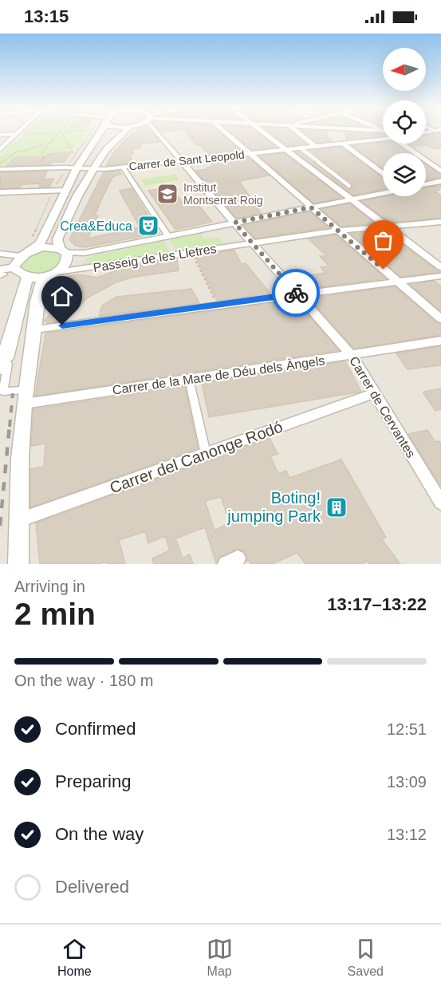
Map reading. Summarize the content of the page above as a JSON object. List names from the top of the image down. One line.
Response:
{"streets":{"street":["Carrer de Sant Leopold","Passeig de les Lletres","Carrer de la Mare de Déu dels Àngels","Carrer de Cervantes","Carrer del Canonge Rodó"]},"crossings":[["Carrer de Sant Leopold","Carrer de Cervantes"],["Passeig de les Lletres","Carrer de Cervantes"],["Carrer de la Mare de Déu dels Àngels","Carrer de Cervantes"],["Carrer de Cervantes","Carrer del Canonge Rodó"]],"places":{"school or university":["Institut Montserrat Roig"],"theatre":["Crea&Educa"],"building":["Boting! jumping Park"]},"north":"left","page":{"status":"13:15","heading":["2 min","Arriving in","13:17–13:22"],"bar":"On the way · 180 m","list":[["Confirmed","12:51"],["Preparing","13:09"],["On the way","13:12"],"Delivered"],"tabs":["Home","Map","Saved"]}}
